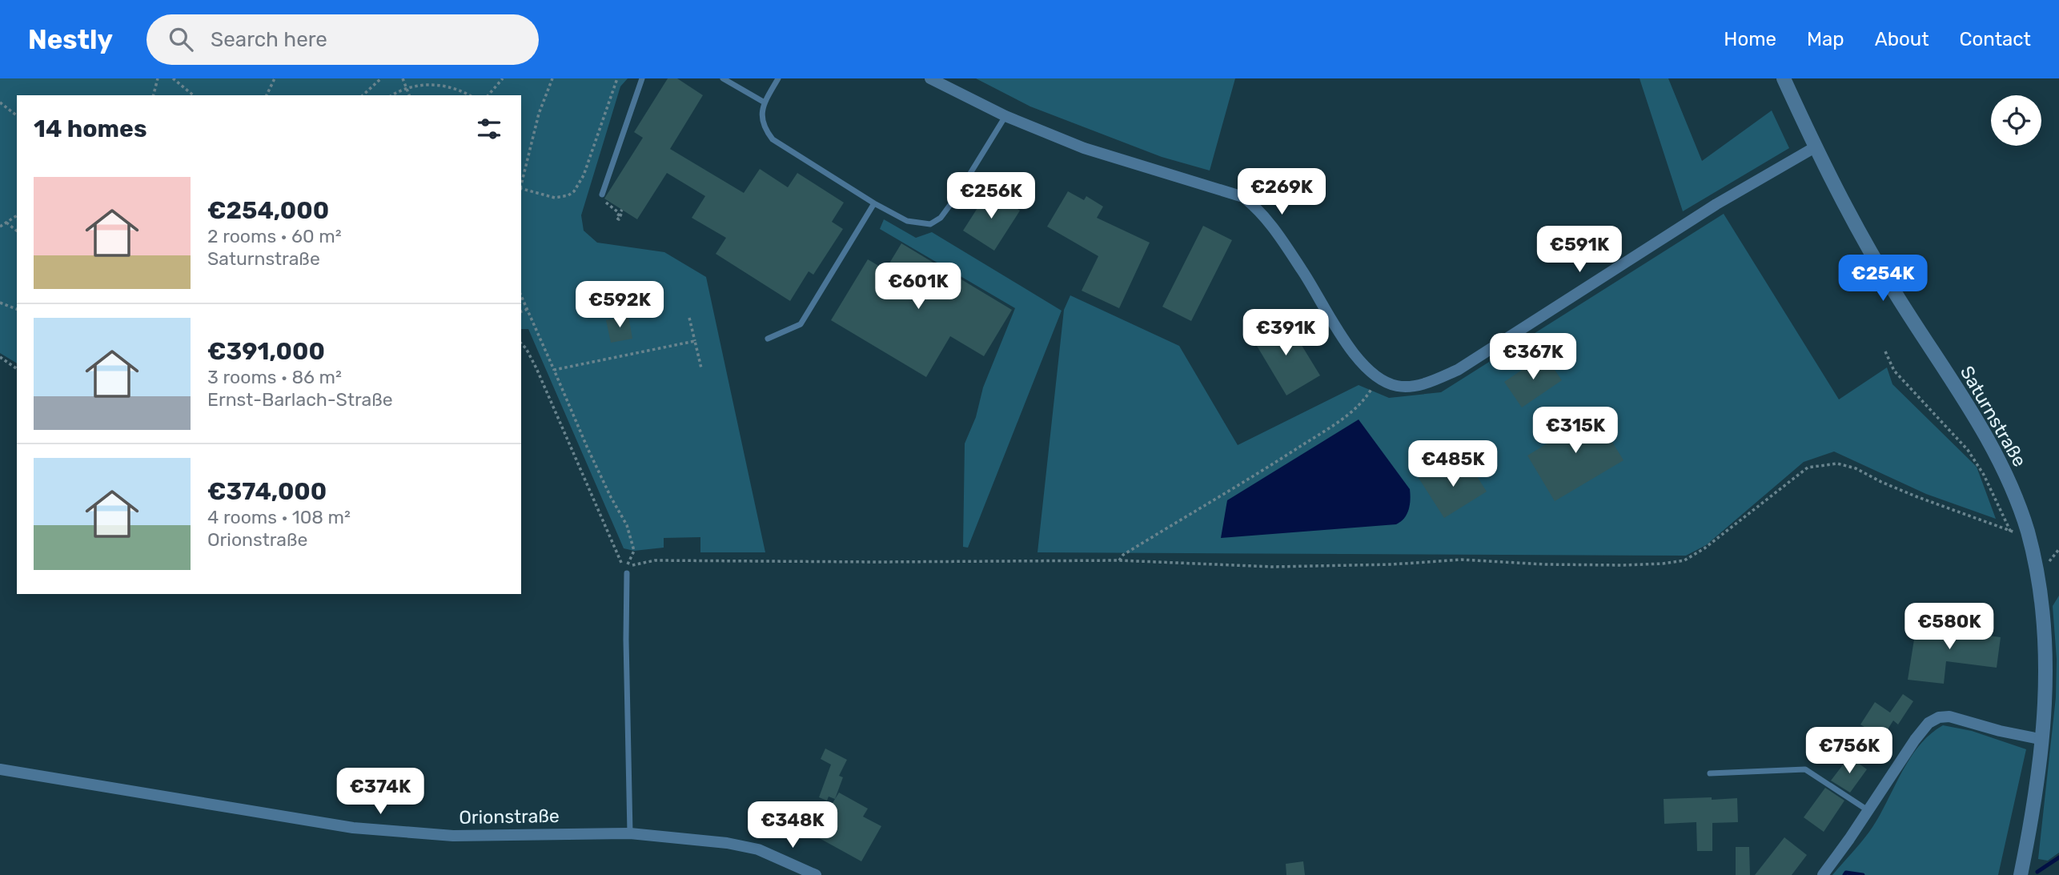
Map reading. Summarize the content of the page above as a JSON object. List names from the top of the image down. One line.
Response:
{"streets":{"street":["Saturnstraße","Orionstraße"]},"page":{"header":"Nestly","search":"Search here","nav":["Home","Map","About","Contact"],"heading":"14 homes","list":[{"name":"€254,000","note":"2 rooms · 60 m² · Saturnstraße"},{"name":"€391,000","note":"3 rooms · 86 m² · Ernst-Barlach-Straße"},{"name":"€374,000","note":"4 rooms · 108 m² · Orionstraße"}],"price":["€269K","€256K","€591K","€254K","€601K","€592K","€391K","€367K","€315K","€485K","€580K","€756K","€374K","€348K"]}}
